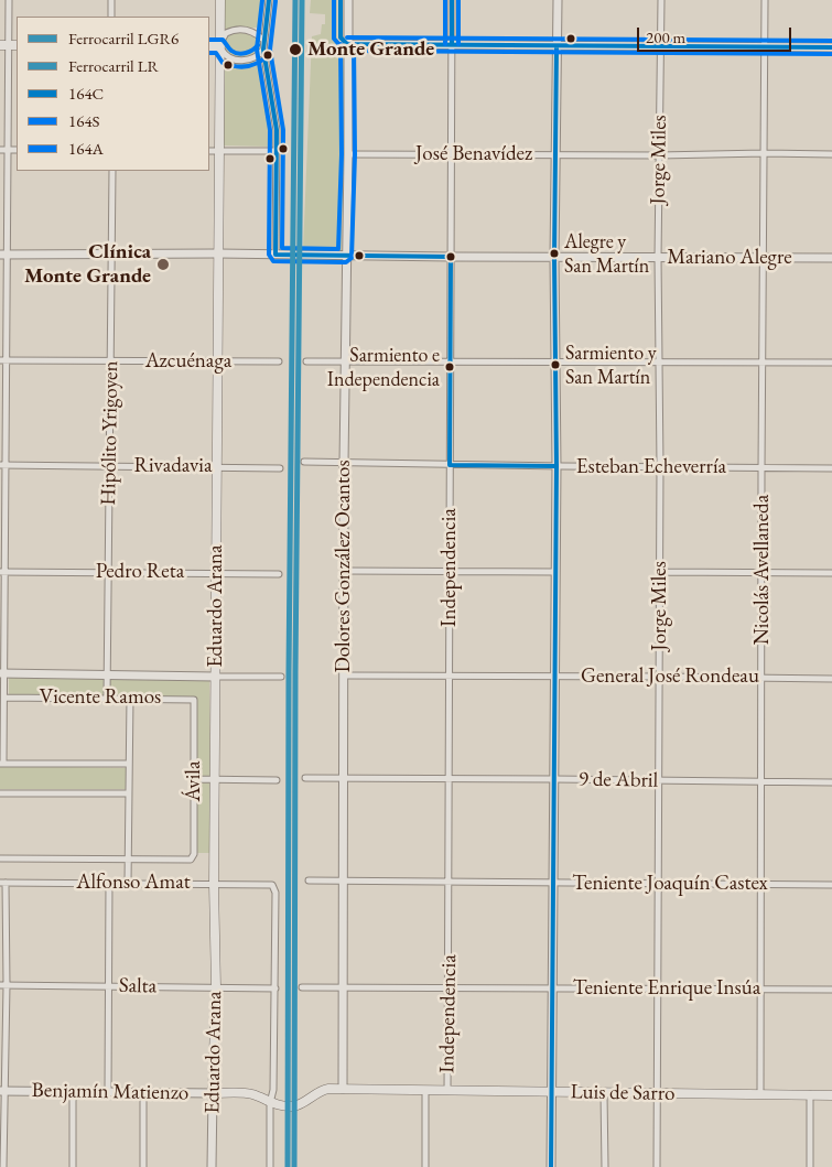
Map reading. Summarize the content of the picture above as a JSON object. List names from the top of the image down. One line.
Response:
{"streets":{"main road":["Eduardo Arana","Benjamín Matienzo","Luis de Sarro"],"street":["José Benavídez","Jorge Miles","Mariano Alegre","Azcuénaga","Hipólito Yrigoyen","Rivadavia","Esteban Echeverría","Dolores González Ocantos","Independencia","Nicolás Avellaneda","Pedro Reta","General José Rondeau","Vicente Ramos","9 de Abril","Ávila","Alfonso Amat","Teniente Joaquín Castex","Salta","Teniente Enrique Insúa"]},"crossings":[["José Benavídez","Jorge Miles"],["José Benavídez","Dolores González Ocantos"],["José Benavídez","Independencia"],["José Benavídez","Nicolás Avellaneda"],["Jorge Miles","Mariano Alegre"],["Jorge Miles","Esteban Echeverría"],["Jorge Miles","General José Rondeau"],["Jorge Miles","9 de Abril"],["Jorge Miles","Teniente Joaquín Castex"],["Jorge Miles","Teniente Enrique Insúa"],["Jorge Miles","Luis de Sarro"],["Mariano Alegre","Hipólito Yrigoyen"],["Mariano Alegre","Dolores González Ocantos"],["Mariano Alegre","Independencia"],["Mariano Alegre","Nicolás Avellaneda"],["Mariano Alegre","Eduardo Arana"],["Azcuénaga","Hipólito Yrigoyen"],["Azcuénaga","Eduardo Arana"],["Hipólito Yrigoyen","Rivadavia"],["Hipólito Yrigoyen","Pedro Reta"],["Hipólito Yrigoyen","Vicente Ramos"],["Rivadavia","Eduardo Arana"],["Esteban Echeverría","Dolores González Ocantos"],["Esteban Echeverría","Independencia"],["Esteban Echeverría","Nicolás Avellaneda"],["Dolores González Ocantos","General José Rondeau"],["Dolores González Ocantos","9 de Abril"],["Dolores González Ocantos","Teniente Joaquín Castex"],["Dolores González Ocantos","Teniente Enrique Insúa"],["Dolores González Ocantos","Luis de Sarro"],["Independencia","General José Rondeau"],["Independencia","9 de Abril"],["Independencia","Teniente Joaquín Castex"],["Independencia","Teniente Enrique Insúa"],["Independencia","Luis de Sarro"],["Nicolás Avellaneda","General José Rondeau"],["Nicolás Avellaneda","9 de Abril"],["Nicolás Avellaneda","Teniente Joaquín Castex"],["Nicolás Avellaneda","Teniente Enrique Insúa"],["Nicolás Avellaneda","Luis de Sarro"],["Pedro Reta","Eduardo Arana"],["Eduardo Arana","Alfonso Amat"],["Eduardo Arana","Salta"],["Eduardo Arana","Benjamín Matienzo"],["Vicente Ramos","Ávila"],["Alfonso Amat","Salta"],["Benjamín Matienzo","Luis de Sarro"]],"places":["Monte Grande","Alegre y San Martín","Clínica Monte Grande","Sarmiento y San Martín","Sarmiento e Independencia"],"lines":["rail line LGR6","rail line LR","transit line 164C","transit line 164S","transit line 164A"],"legend":["Ferrocarril LGR6","Ferrocarril LR","164C","164S","164A"],"scale_bar":"200 m"}
